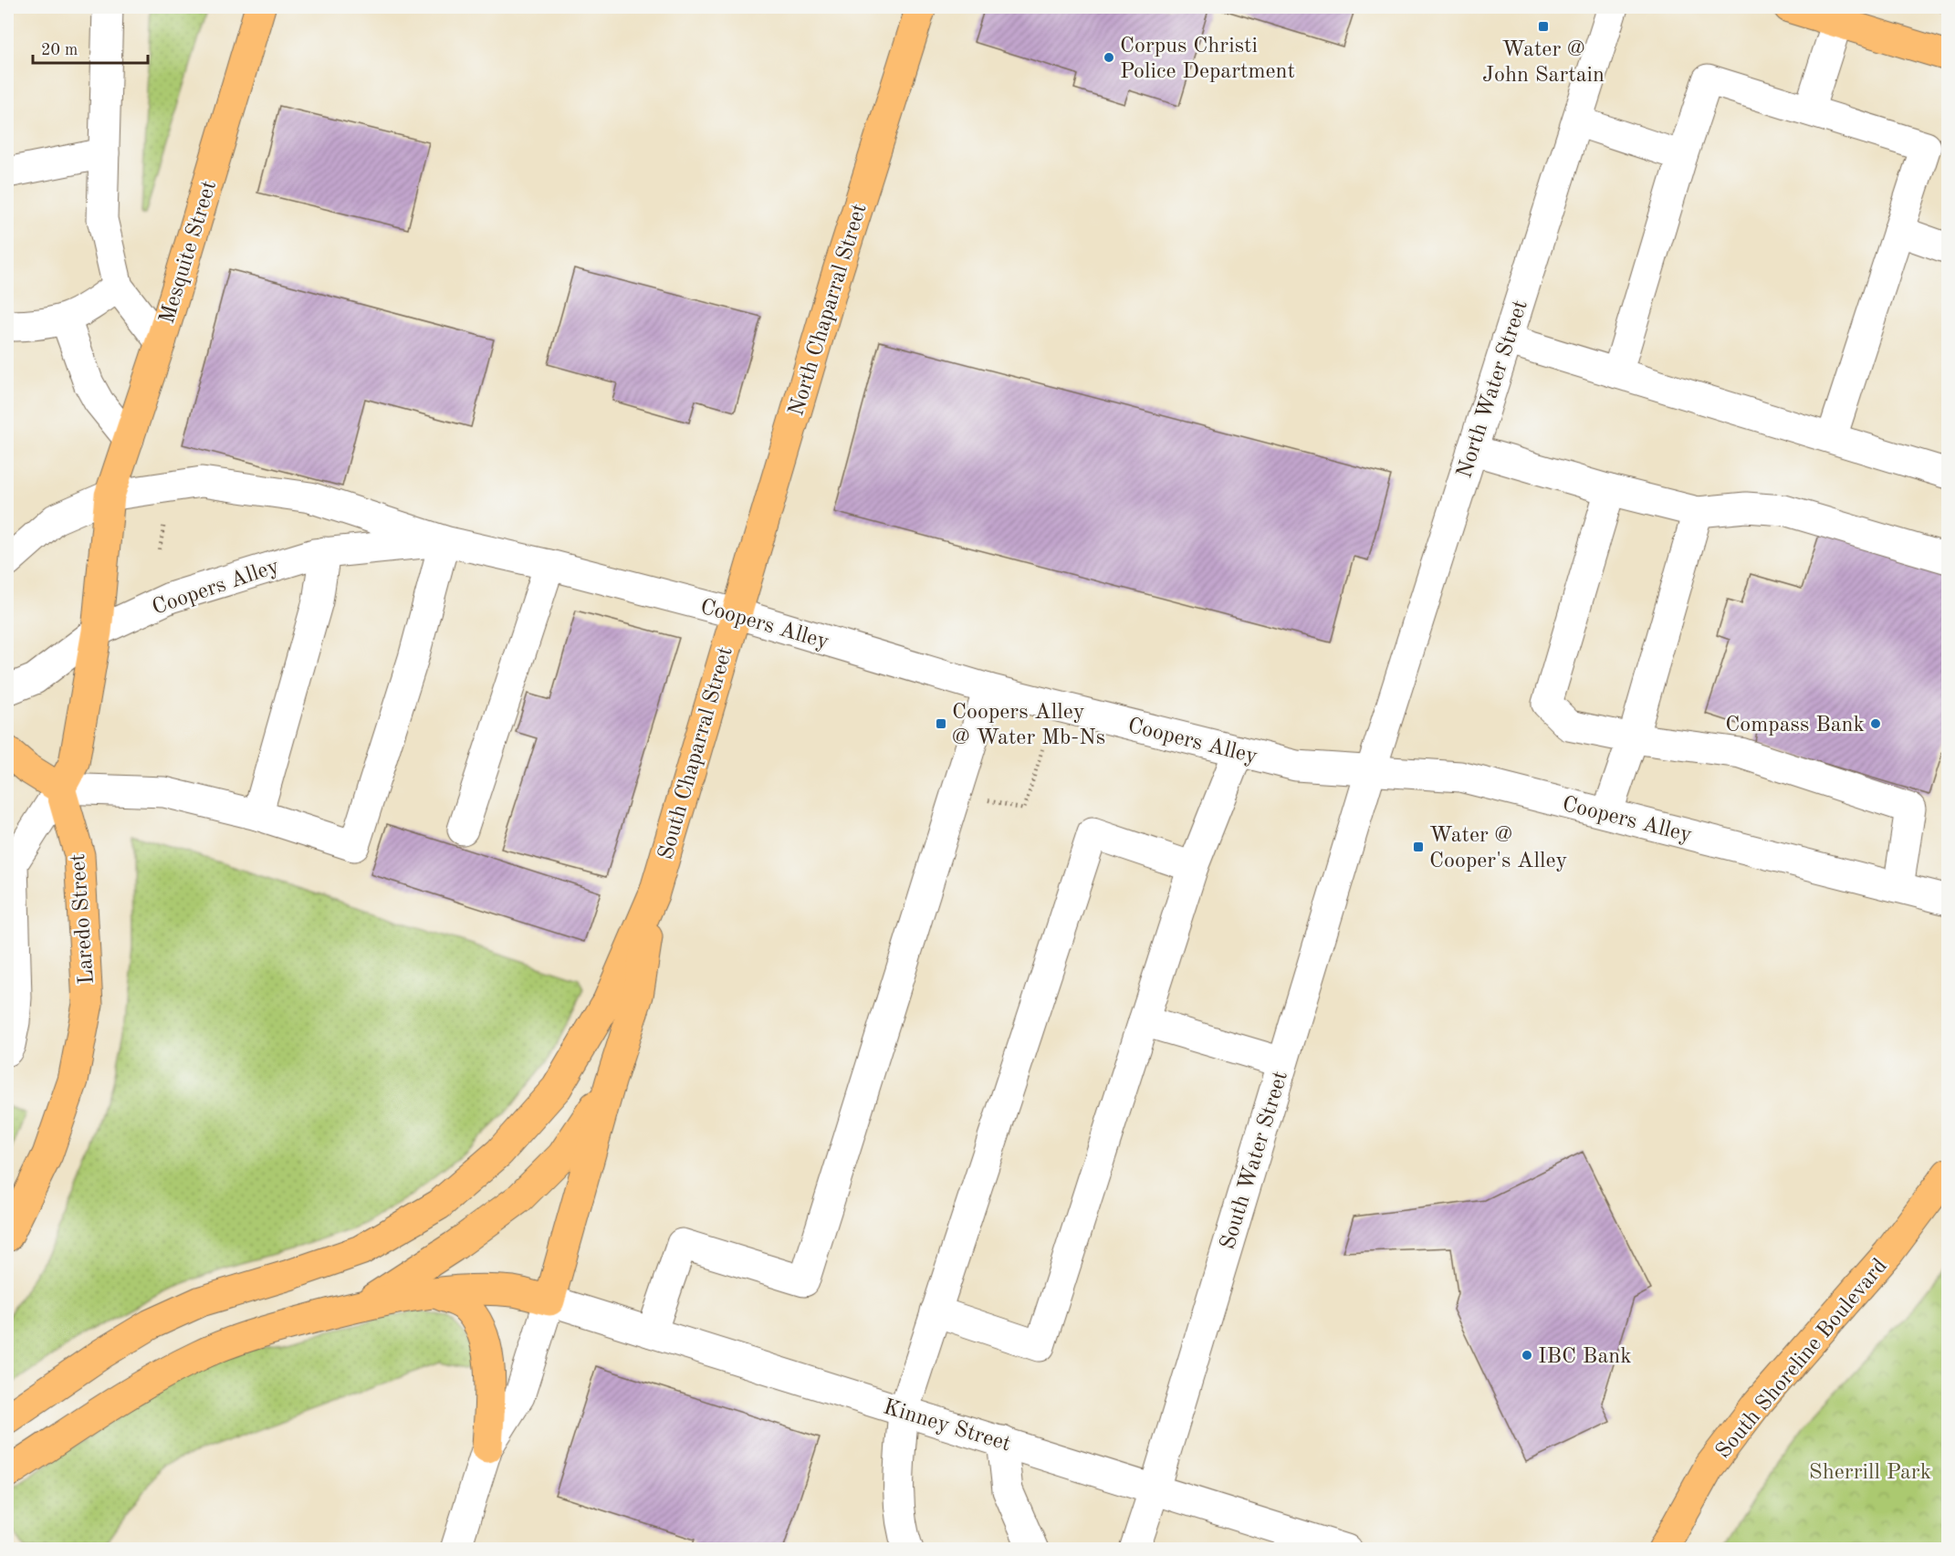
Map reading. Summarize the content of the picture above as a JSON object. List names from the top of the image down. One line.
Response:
{"streets":{"main road":["Mesquite Street","North Chaparral Street","South Chaparral Street","Laredo Street","South Shoreline Boulevard"],"street":["North Water Street","Coopers Alley","South Water Street","Kinney Street"]},"crossings":[["Mesquite Street","Coopers Alley"],["North Chaparral Street","Coopers Alley"],["North Chaparral Street","South Chaparral Street"],["North Water Street","Coopers Alley"],["North Water Street","South Water Street"],["Coopers Alley","South Chaparral Street"],["Coopers Alley","South Water Street"],["South Water Street","Kinney Street"]],"parks":["Sherrill Park"],"places":{"transit":["Water @ John Sartain","Coopers Alley @ Water Mb-Ns","Water @ Cooper's Alley"],"other":["Corpus Christi Police Department","Compass Bank","IBC Bank"]},"scale_bar":"20 m"}
